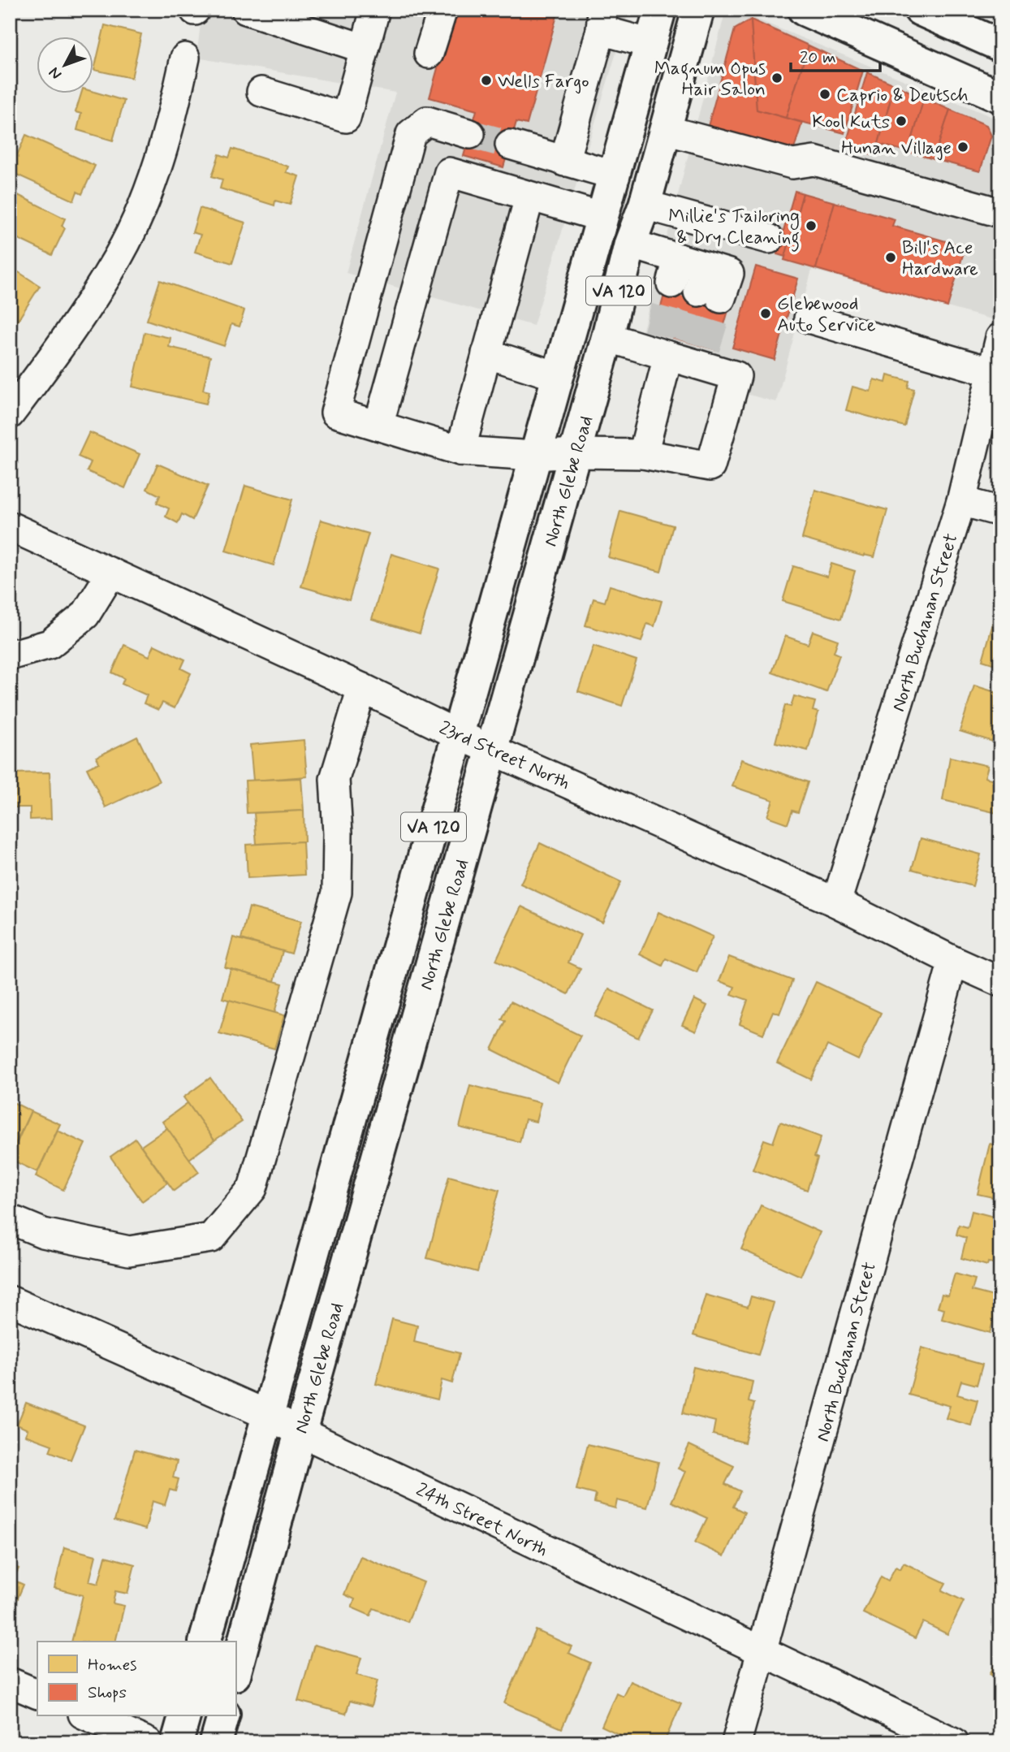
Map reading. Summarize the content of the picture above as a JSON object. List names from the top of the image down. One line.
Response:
{"streets":{"main road":["VA 120","North Glebe Road"],"street":["North Buchanan Street","23rd Street North","24th Street North"]},"crossings":[["North Glebe Road","23rd Street North"],["North Glebe Road","24th Street North"],["North Buchanan Street","23rd Street North"],["North Buchanan Street","24th Street North"]],"places":["Magnum Opus Hair Salon","Wells Fargo","Caprio & Deutsch","Kool Kuts","Hunan Village","Millie's Tailoring & Dry Cleaning","Bill's Ace Hardware","Glebewood Auto Service"],"legend":["Homes","Shops"],"scale_bar":"20 m","north":"bottom left"}
